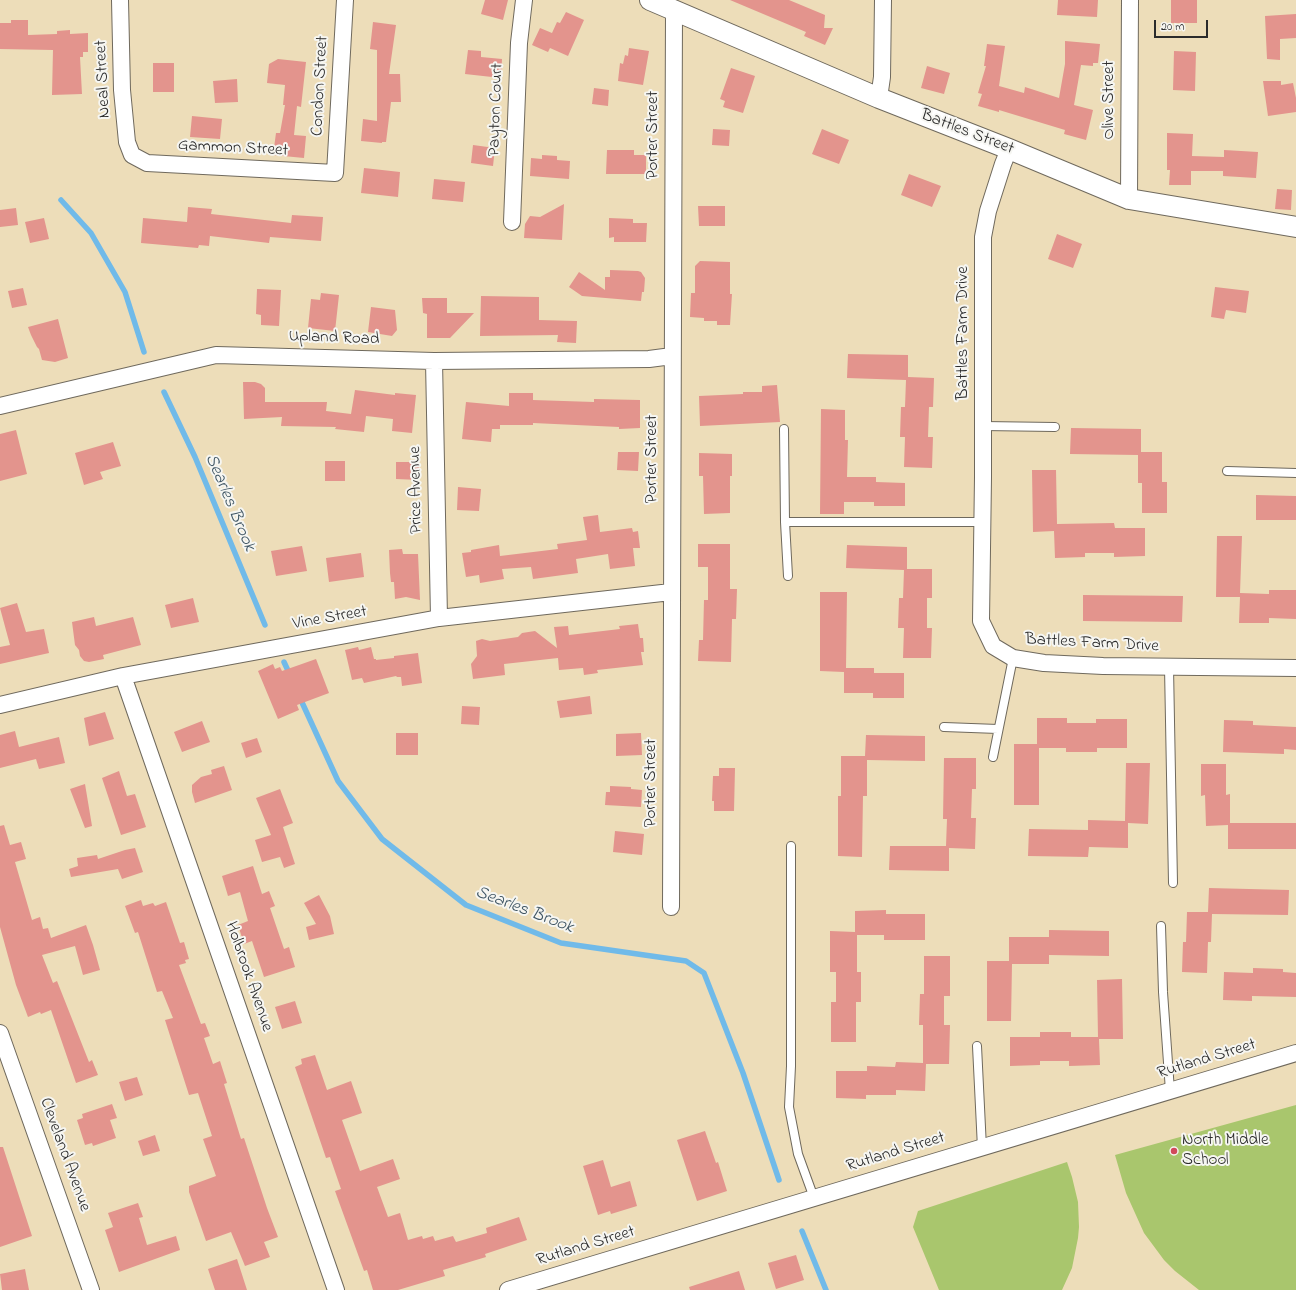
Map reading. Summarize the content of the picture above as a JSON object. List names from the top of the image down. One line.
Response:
{"streets":{"street":["Neal Street","Condon Street","Olive Street","Payton Court","Battles Street","Porter Street","Gammon Street","Battles Farm Drive","Upland Road","Price Avenue","Vine Street","Holbrook Avenue","Rutland Street","Cleveland Avenue"]},"crossings":[["Neal Street","Gammon Street"],["Condon Street","Gammon Street"],["Olive Street","Battles Street"],["Battles Street","Porter Street"],["Battles Street","Battles Farm Drive"],["Porter Street","Upland Road"],["Porter Street","Vine Street"],["Upland Road","Price Avenue"],["Price Avenue","Vine Street"],["Vine Street","Holbrook Avenue"]],"water":["Searles Brook"],"places":["North Middle School"],"scale_bar":"20 m"}
